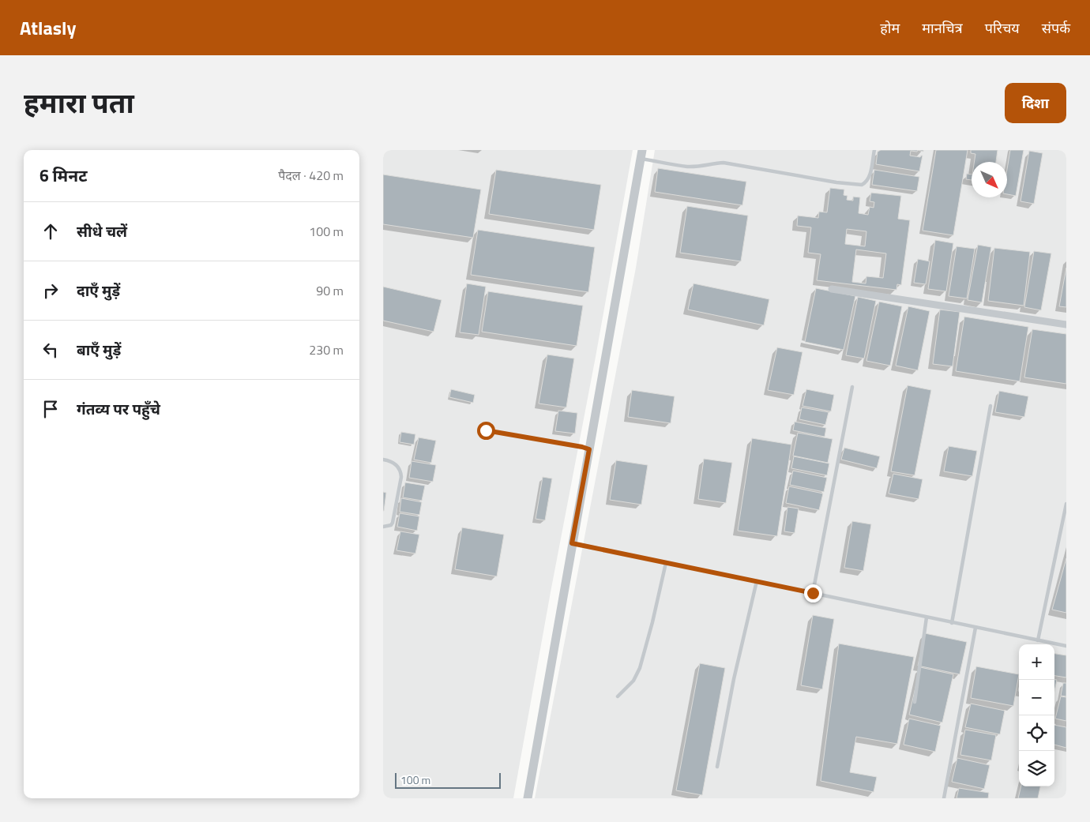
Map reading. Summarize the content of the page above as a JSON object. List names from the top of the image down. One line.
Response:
{"scale_bar":"100 m","north":"bottom right","page":{"header":"Atlasly","nav":["होम","मानचित्र","परिचय","संपर्क"],"title":"हमारा पता","buttons":"दिशा","heading":["6 मिनट","पैदल · 420 m"],"list":[["सीधे चलें","100 m"],["दाएँ मुड़ें","90 m"],["बाएँ मुड़ें","230 m"],"गंतव्य पर पहुँचे"],"map_buttons":["+","−"],"scale":"100 m"}}
